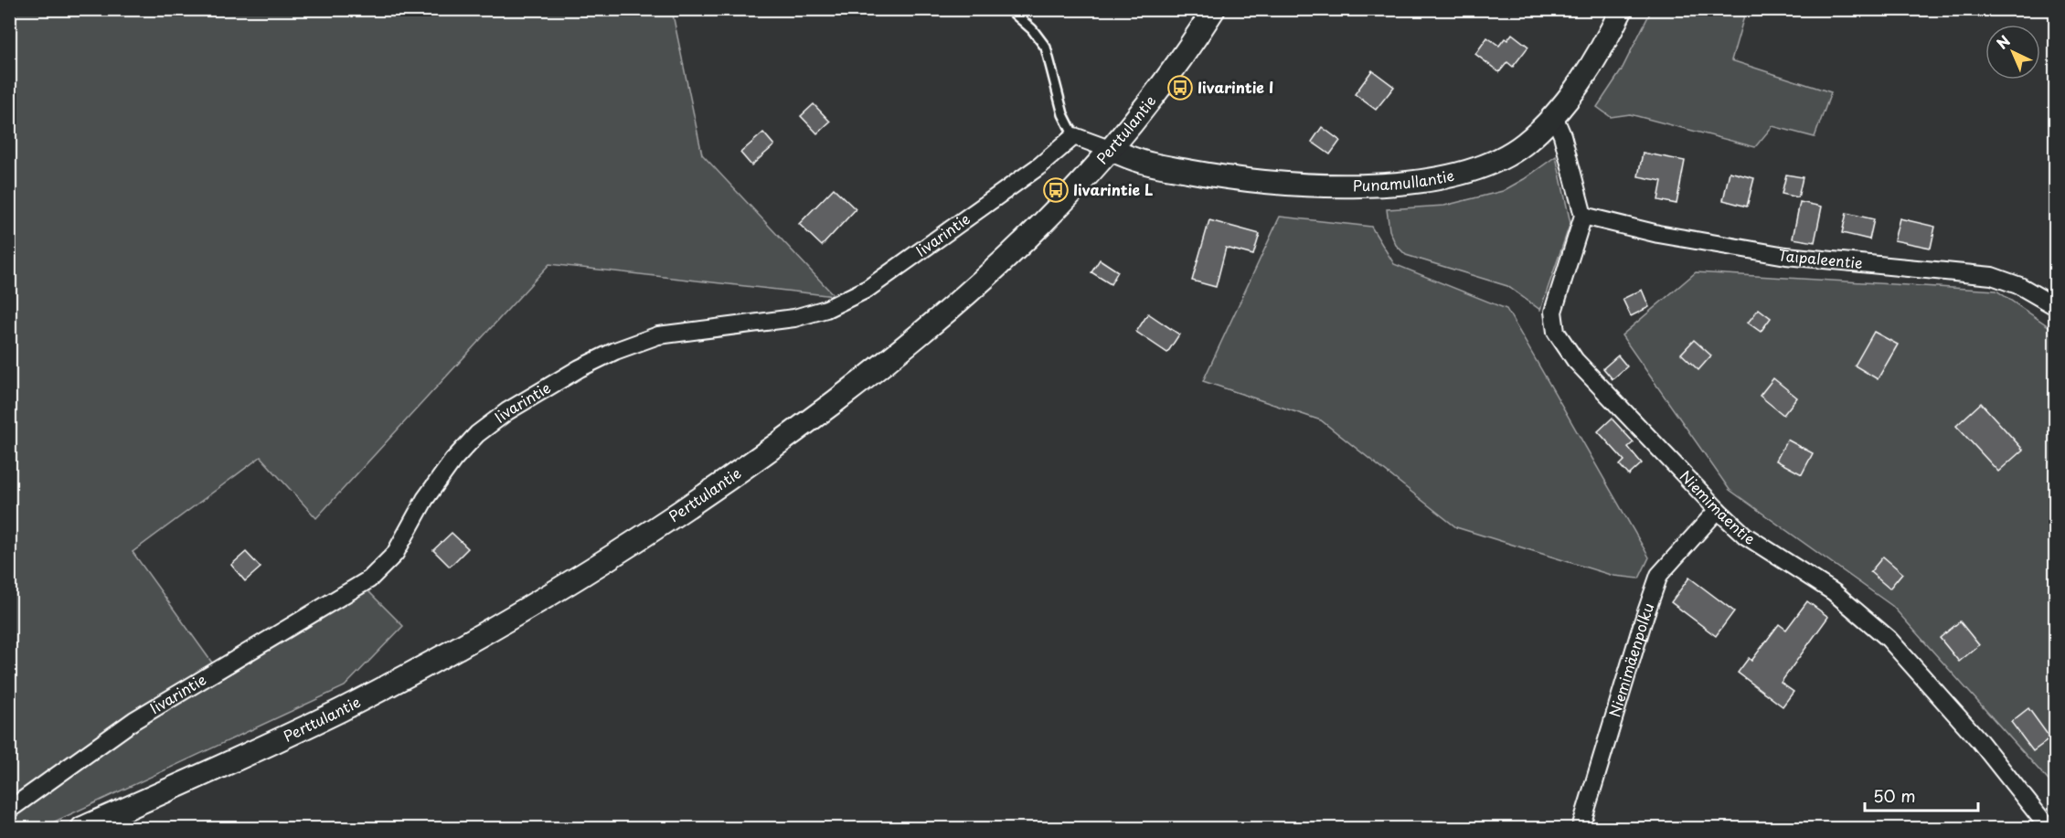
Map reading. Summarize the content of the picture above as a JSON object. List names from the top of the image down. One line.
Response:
{"streets":{"street":["Perttulantie","Punamullantie","Iivarintie","Taipaleentie","Niemimäentie","Niemimäenpolku"]},"crossings":[["Perttulantie","Punamullantie"],["Taipaleentie","Niemimäentie"],["Niemimäentie","Niemimäenpolku"]],"places":{"bus stop":["Iivarintie I","Iivarintie L"]},"scale_bar":"50 m","north":"top left"}
